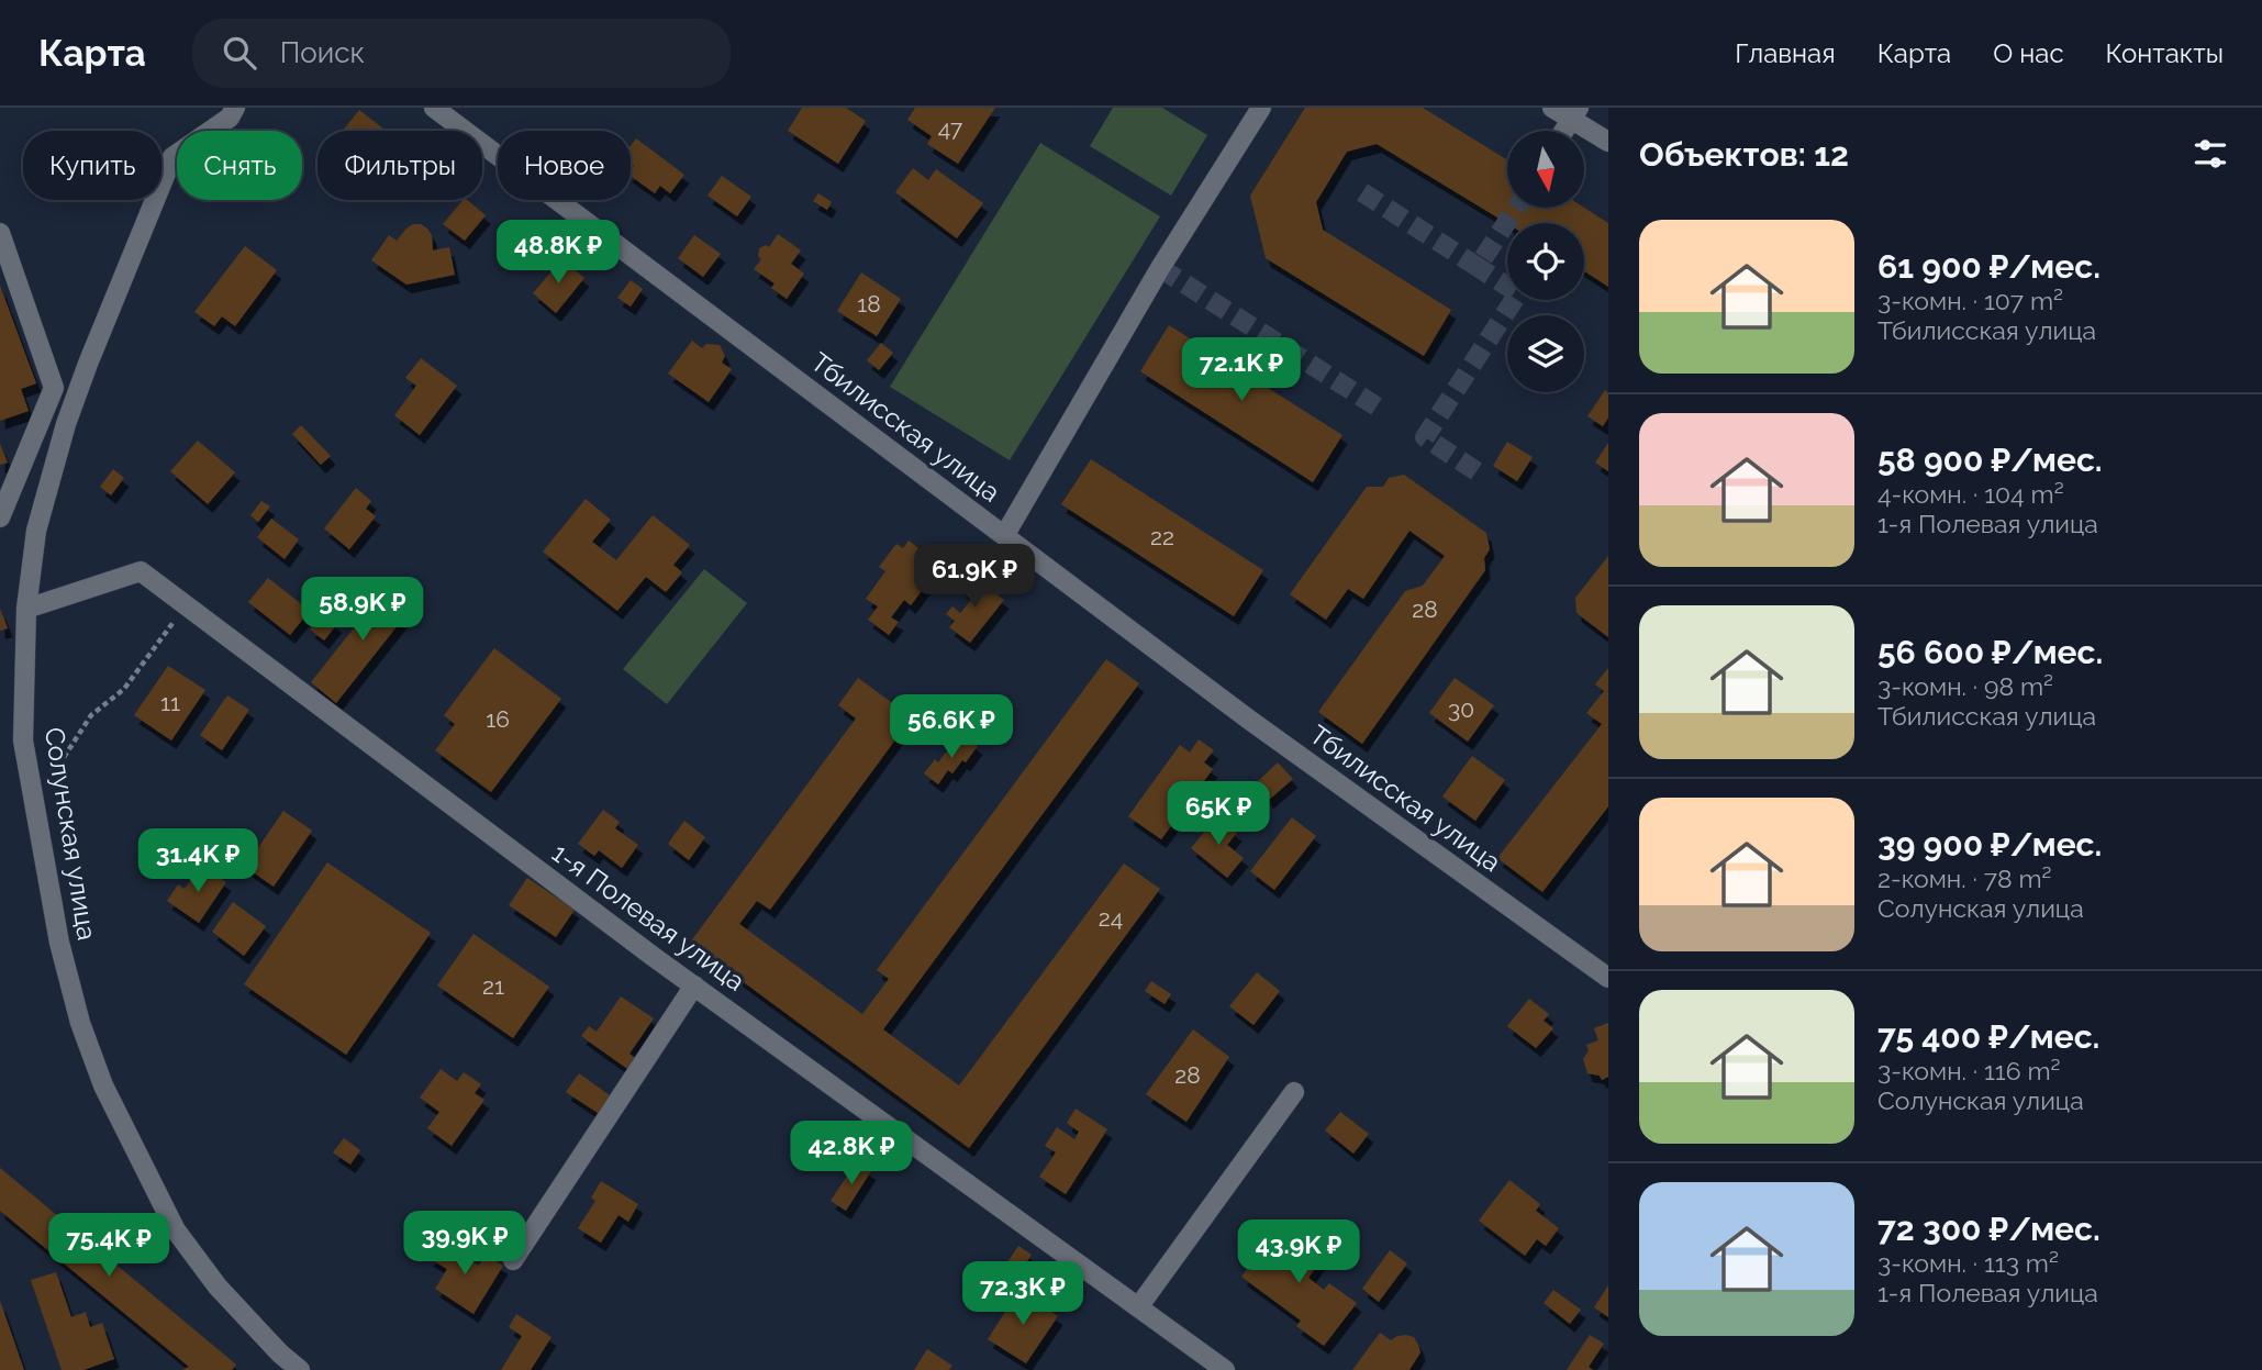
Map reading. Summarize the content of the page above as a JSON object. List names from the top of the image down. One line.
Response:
{"streets":{"street":["Тбилисская улица","Солунская улица","1-я Полевая улица"]},"crossings":[["Солунская улица","1-я Полевая улица"]],"house_numbers":["47","18","22","28","11","30","16","24","21","28"],"north":"bottom","page":{"header":"Карта","search":"Поиск","nav":["Главная","Карта","О нас","Контакты"],"heading":"Объектов: 12","chip":["Купить","Снять","Фильтры","Новое"],"list":[{"name":"61 900 ₽/мес.","note":"3-комн. · 107 m² · Тбилисская улица"},{"name":"58 900 ₽/мес.","note":"4-комн. · 104 m² · 1-я Полевая улица"},{"name":"56 600 ₽/мес.","note":"3-комн. · 98 m² · Тбилисская улица"},{"name":"39 900 ₽/мес.","note":"2-комн. · 78 m² · Солунская улица"},{"name":"75 400 ₽/мес.","note":"3-комн. · 116 m² · Солунская улица"},{"name":"72 300 ₽/мес.","note":"3-комн. · 113 m² · 1-я Полевая улица"}],"price":["48.8K ₽","72.1K ₽","61.9K ₽","58.9K ₽","56.6K ₽","65K ₽","31.4K ₽","42.8K ₽","39.9K ₽","75.4K ₽","43.9K ₽","72.3K ₽"]}}
